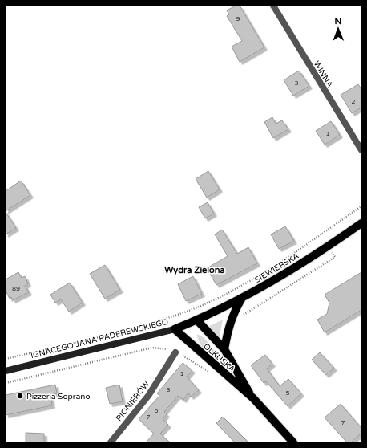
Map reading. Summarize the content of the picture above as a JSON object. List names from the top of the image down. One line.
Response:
{"streets":{"main road":["SIEWIERSKA","IGNACEGO JANA PADEREWSKIEGO","OLKUSKA"],"street":["WINNA","PIONIERÓW"]},"crossings":[["SIEWIERSKA","IGNACEGO JANA PADEREWSKIEGO"],["SIEWIERSKA","OLKUSKA"],["IGNACEGO JANA PADEREWSKIEGO","OLKUSKA"]],"districts":["Wydra Zielona"],"places":["Pizzeria Soprano"],"house_numbers":["9","3","2","1","89","1","3","5","5","7","7"],"north":"top"}
